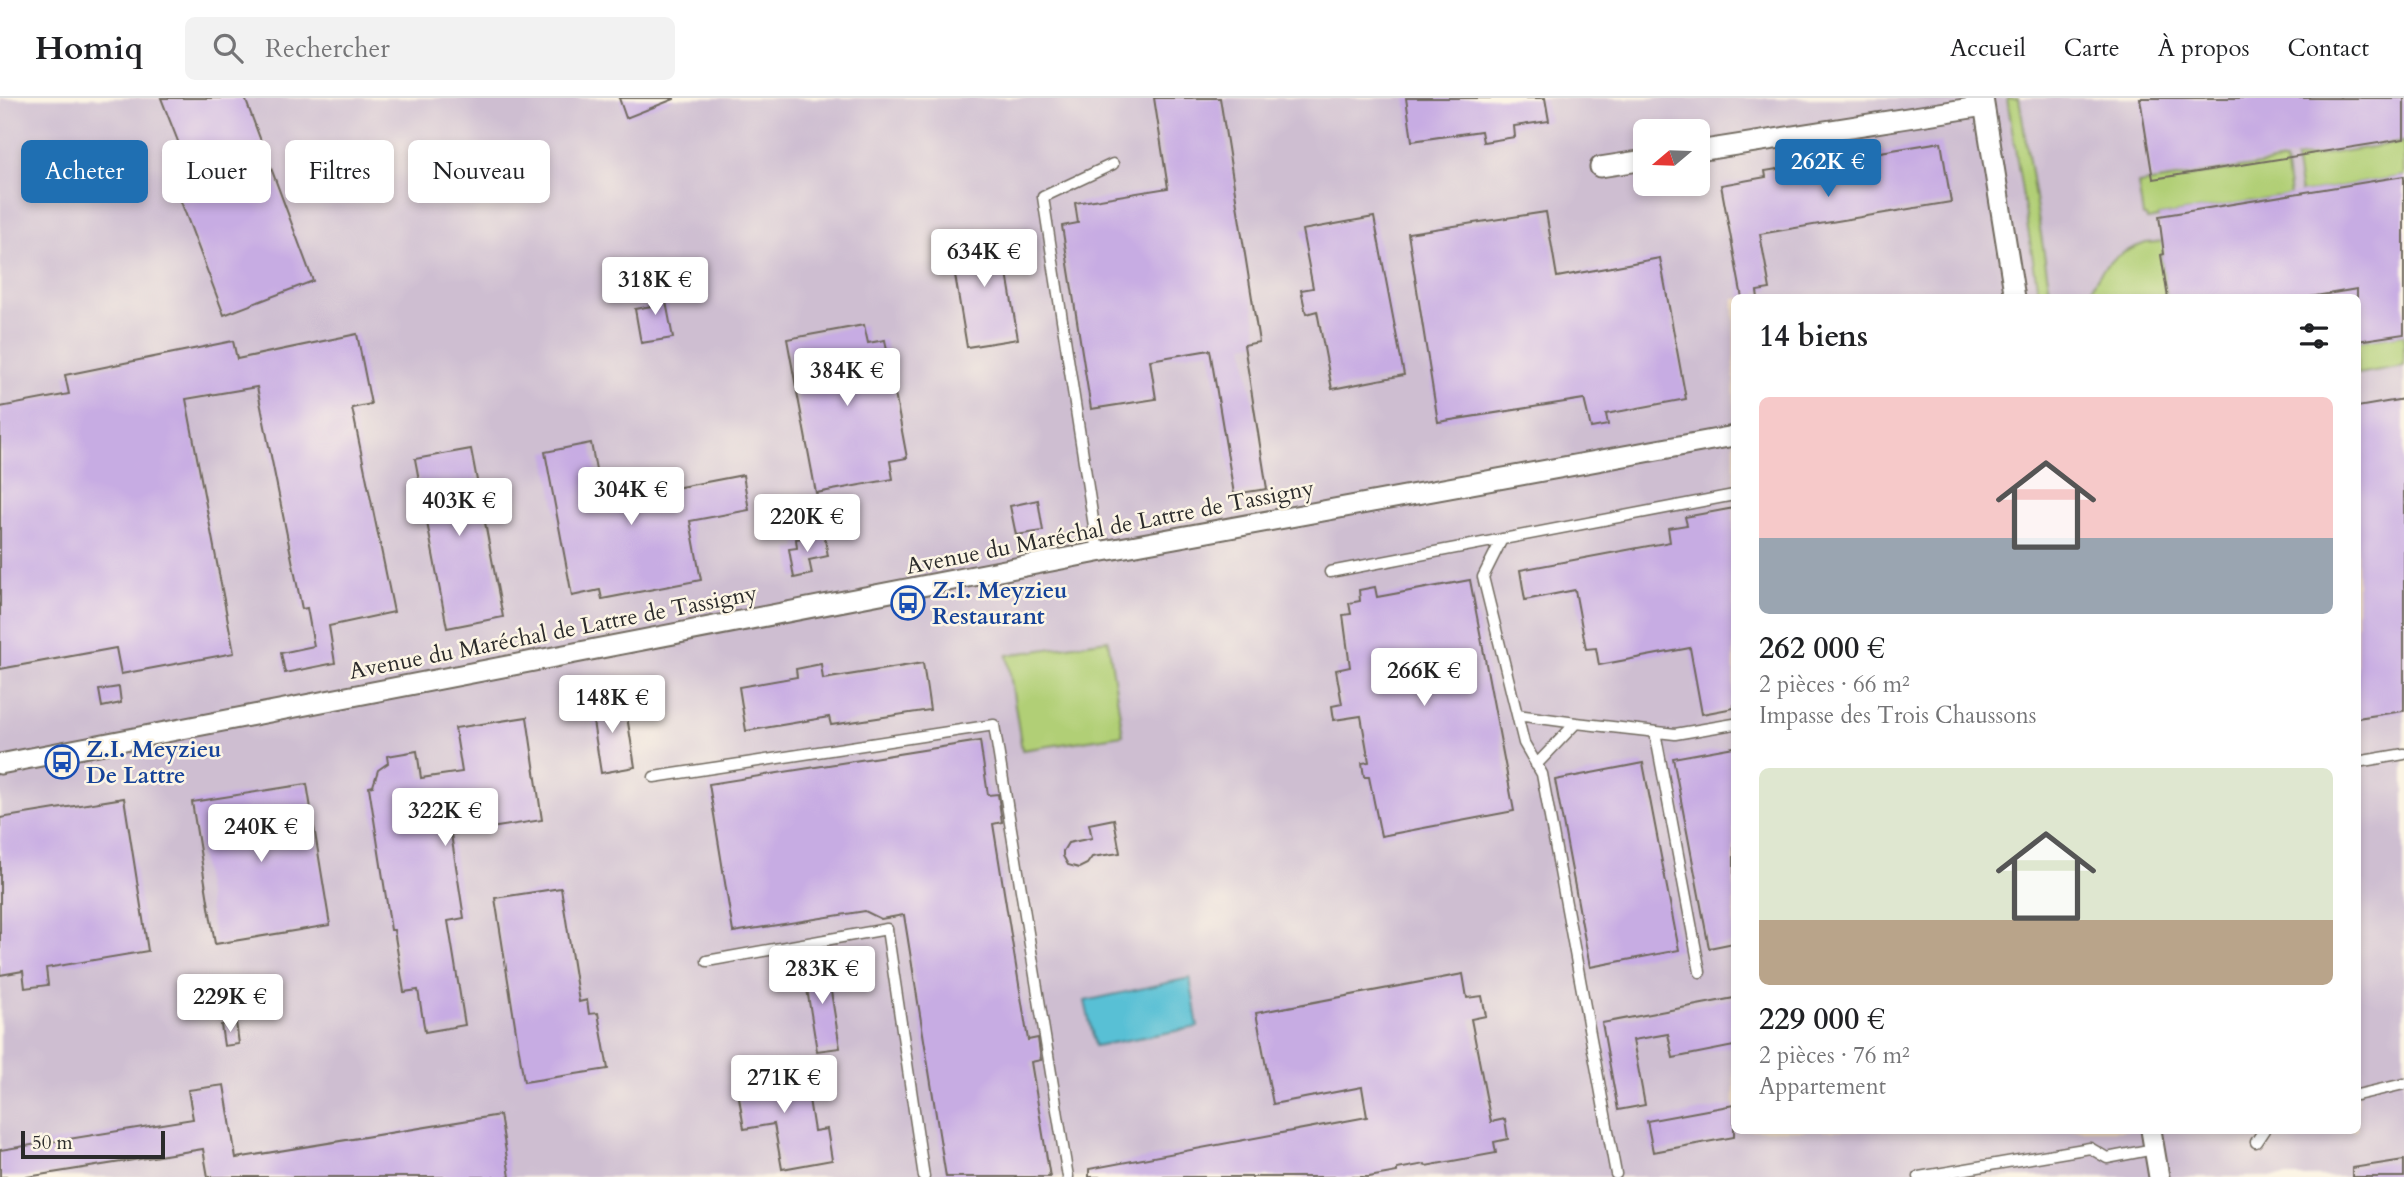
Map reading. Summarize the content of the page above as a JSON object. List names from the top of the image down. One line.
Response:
{"streets":{"street":["Avenue du Maréchal de Lattre de Tassigny"]},"places":{"bus stop":["Z.I. Meyzieu Restaurant","Z.I. Meyzieu De Lattre"]},"scale_bar":"50 m","north":"left","page":{"header":"Homiq","search":"Rechercher","nav":["Accueil","Carte","À propos","Contact"],"price":["262K €","634K €","318K €","384K €","304K €","403K €","220K €","266K €","148K €","322K €","240K €","283K €","229K €","271K €"],"chip":["Acheter","Louer","Filtres","Nouveau"],"heading":"14 biens","list":[{"name":"262 000 €","note":"2 pièces · 66 m² · Impasse des Trois Chaussons"},{"name":"229 000 €","note":"2 pièces · 76 m² · Appartement"}],"scale":"50 m"}}
